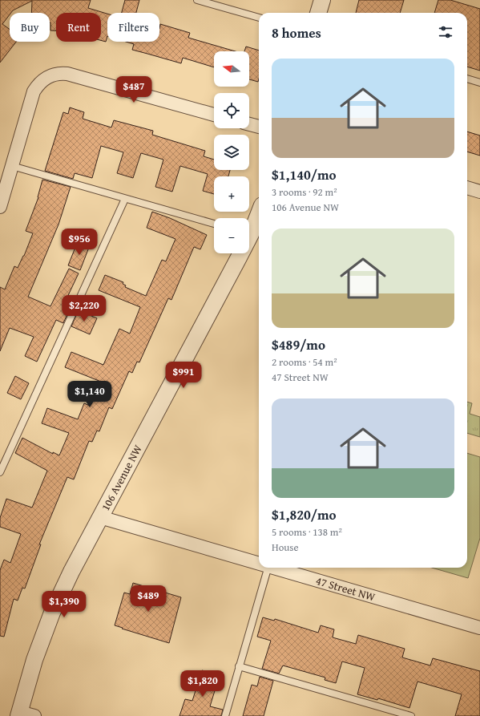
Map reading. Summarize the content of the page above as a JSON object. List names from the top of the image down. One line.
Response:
{"streets":{"street":["106 Avenue NW","47 Street NW"]},"crossings":[["106 Avenue NW","47 Street NW"]],"north":"left","page":{"chip":["Buy","Rent","Filters"],"heading":"8 homes","map_buttons":["+","−"],"list":[{"name":"$1,140/mo","note":"3 rooms · 92 m² · 106 Avenue NW"},{"name":"$489/mo","note":"2 rooms · 54 m² · 47 Street NW"},{"name":"$1,820/mo","note":"5 rooms · 138 m² · House"}],"price":["$487","$956","$2,220","$991","$1,140","$489","$1,390","$1,820"]}}
